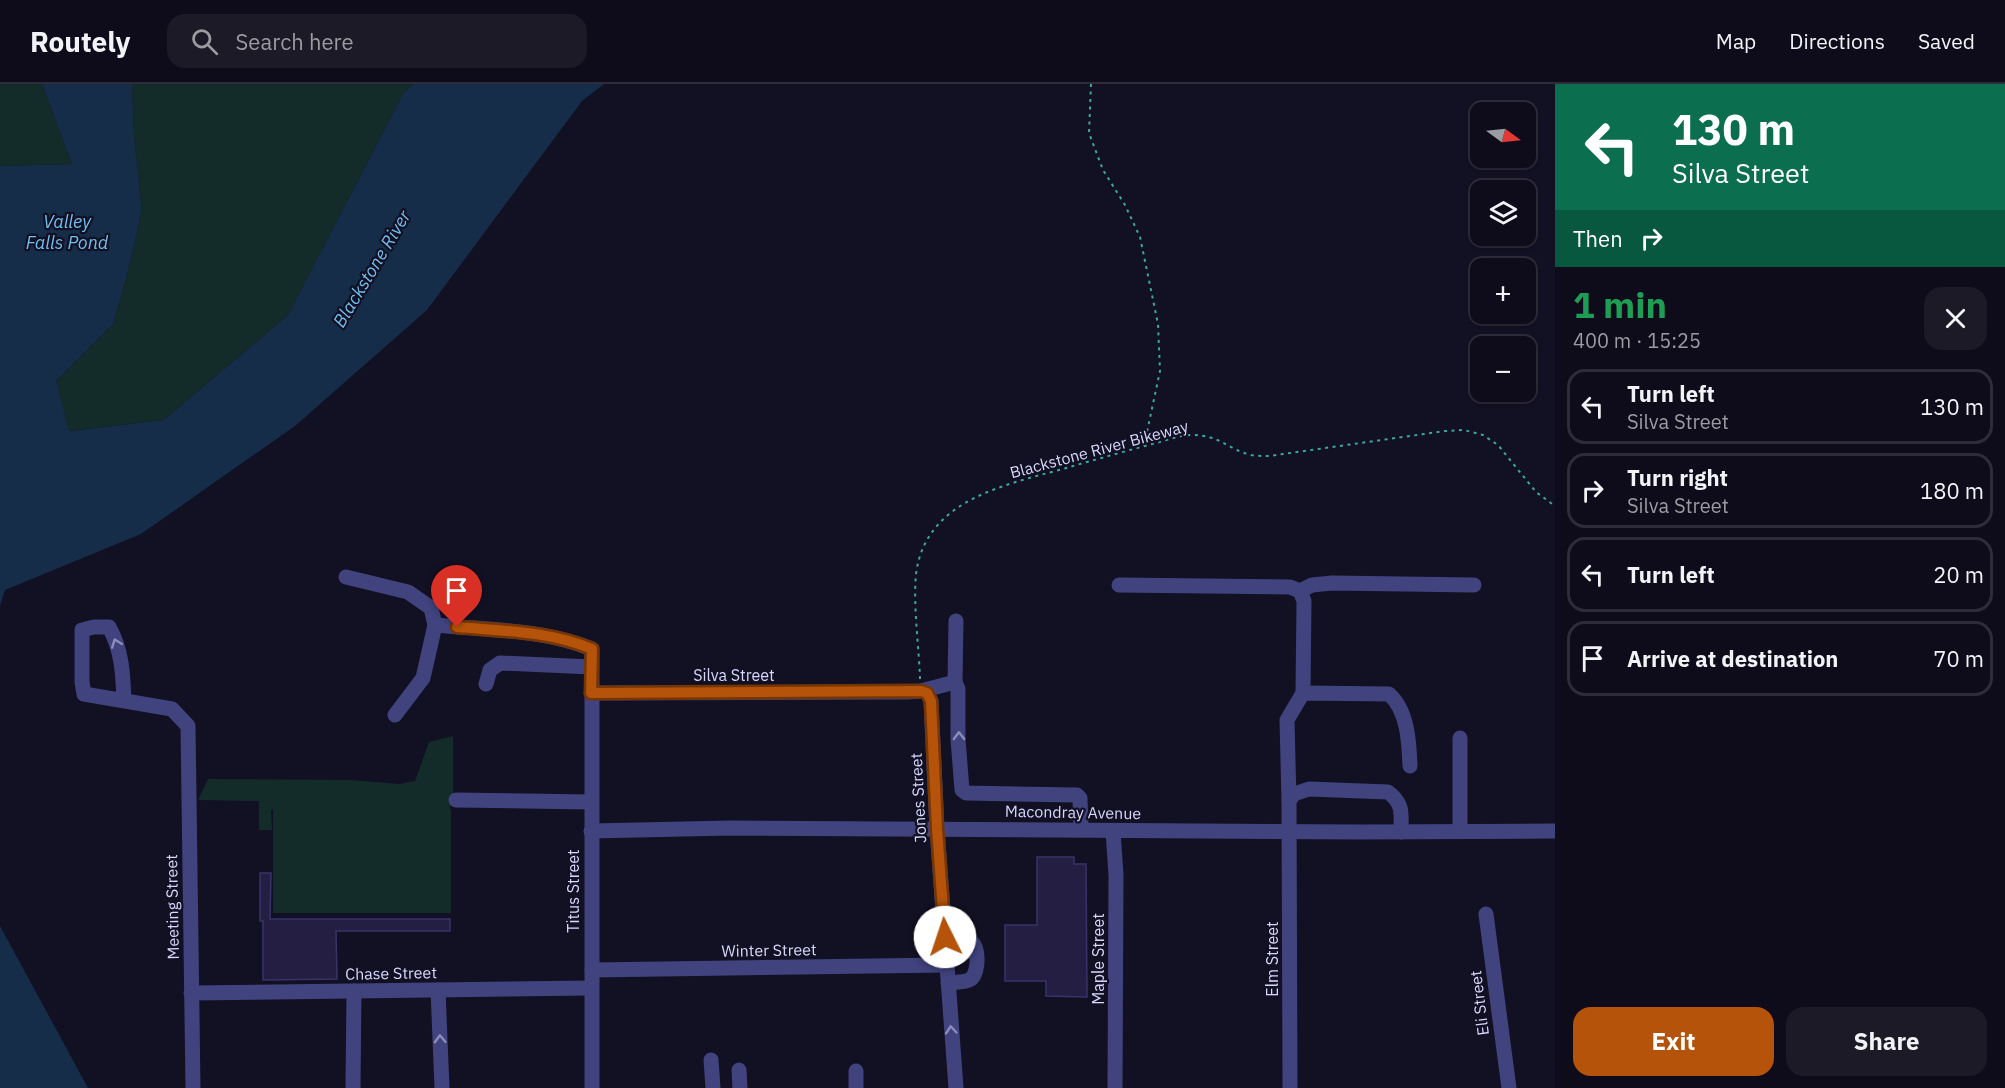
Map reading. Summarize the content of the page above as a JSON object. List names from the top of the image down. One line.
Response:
{"streets":{"street":["Silva Street","Jones Street","Macondray Avenue","Titus Street","Meeting Street","Winter Street","Maple Street","Elm Street","Chase Street","Eli Street"],"path":["Blackstone River Bikeway"]},"crossings":[["Blackstone River Bikeway","Silva Street"],["Blackstone River Bikeway","Jones Street"],["Silva Street","Jones Street"],["Silva Street","Titus Street"],["Jones Street","Macondray Avenue"],["Jones Street","Winter Street"],["Macondray Avenue","Titus Street"],["Macondray Avenue","Maple Street"],["Macondray Avenue","Elm Street"],["Titus Street","Winter Street"],["Titus Street","Chase Street"],["Meeting Street","Chase Street"]],"water":["Valley Falls Pond","Blackstone River"],"north":"right","page":{"header":"Routely","search":"Search here","nav":["Map","Directions","Saved"],"turn":["130 m","Silva Street"],"map_buttons":["+","−"],"then":"Then","heading":["1 min","400 m · 15:25"],"list":[{"name":"Turn left","note":"Silva Street","value":"130 m"},{"name":"Turn right","note":"Silva Street","value":"180 m"},{"name":"Turn left","value":"20 m"},{"name":"Arrive at destination","value":"70 m"}],"buttons":["Exit","Share"]}}
